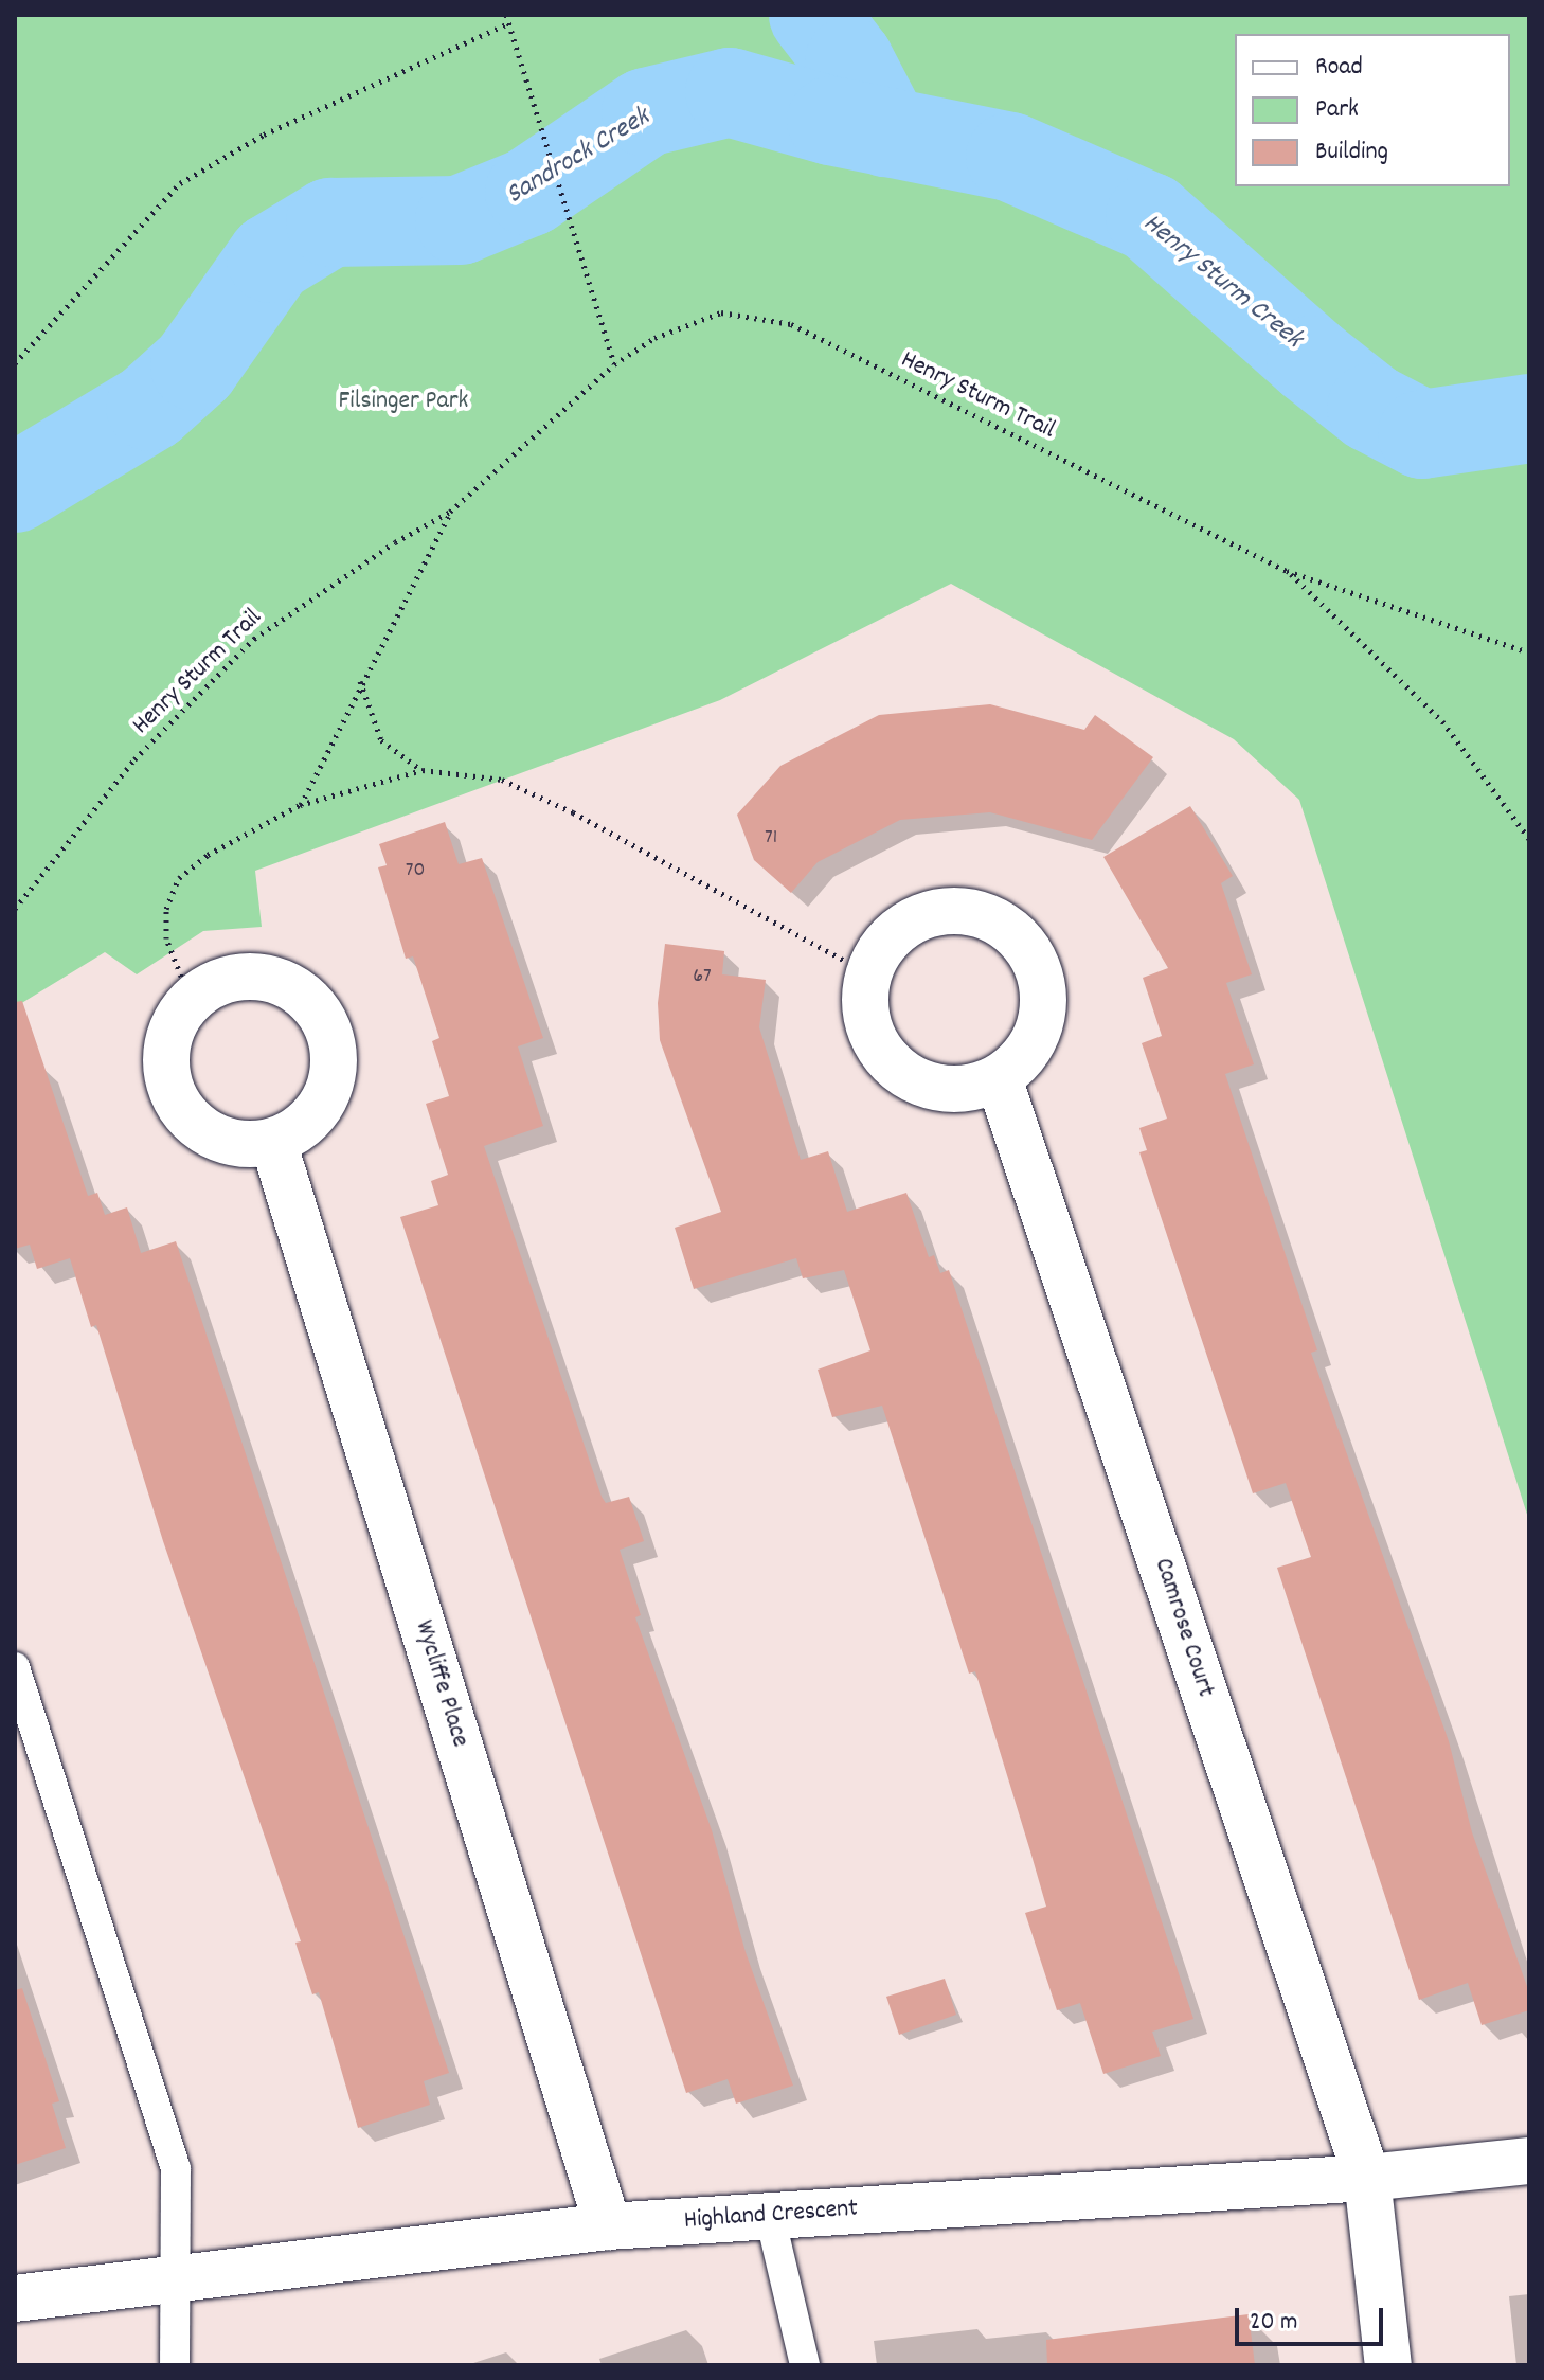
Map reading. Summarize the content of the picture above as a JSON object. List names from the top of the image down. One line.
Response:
{"streets":{"street":["Camrose Court","Wycliffe Place","Highland Crescent"],"path":["Henry Sturm Trail"]},"crossings":[["Camrose Court","Highland Crescent"],["Wycliffe Place","Highland Crescent"]],"water":["Sandrock Creek","Henry Sturm Creek"],"parks":["Filsinger Park"],"house_numbers":["71","70","67"],"legend":["Road","Park","Building"],"scale_bar":"20 m"}
